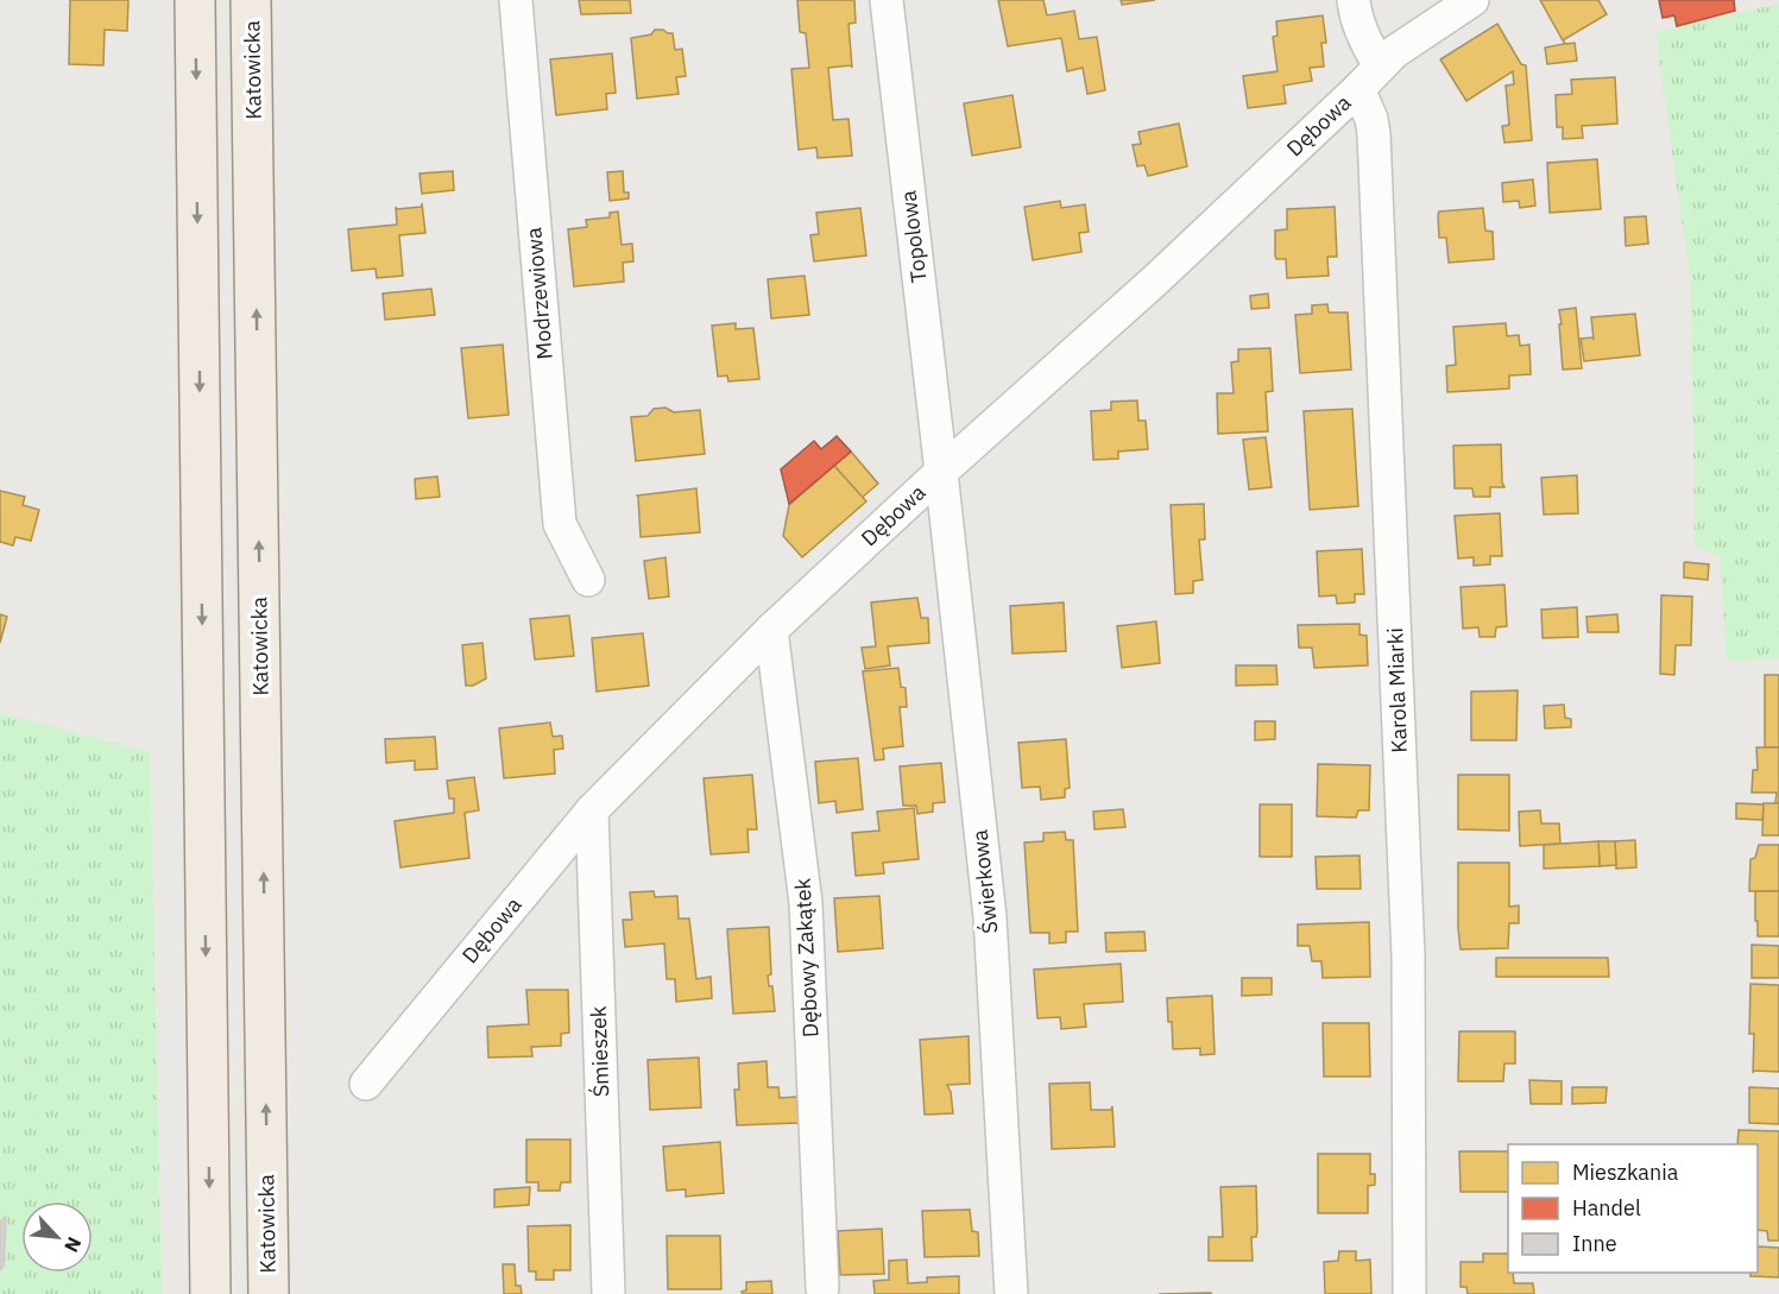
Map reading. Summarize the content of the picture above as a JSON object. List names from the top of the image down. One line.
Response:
{"streets":{"main road":["Katowicka"],"street":["Dębowa","Topolowa","Modrzewiowa","Karola Miarki","Świerkowa","Dębowy Zakątek","Śmieszek"]},"crossings":[["Dębowa","Topolowa"],["Dębowa","Karola Miarki"],["Dębowa","Świerkowa"],["Dębowa","Dębowy Zakątek"],["Dębowa","Śmieszek"],["Topolowa","Świerkowa"]],"legend":["Mieszkania","Handel","Inne"],"north":"bottom right"}
